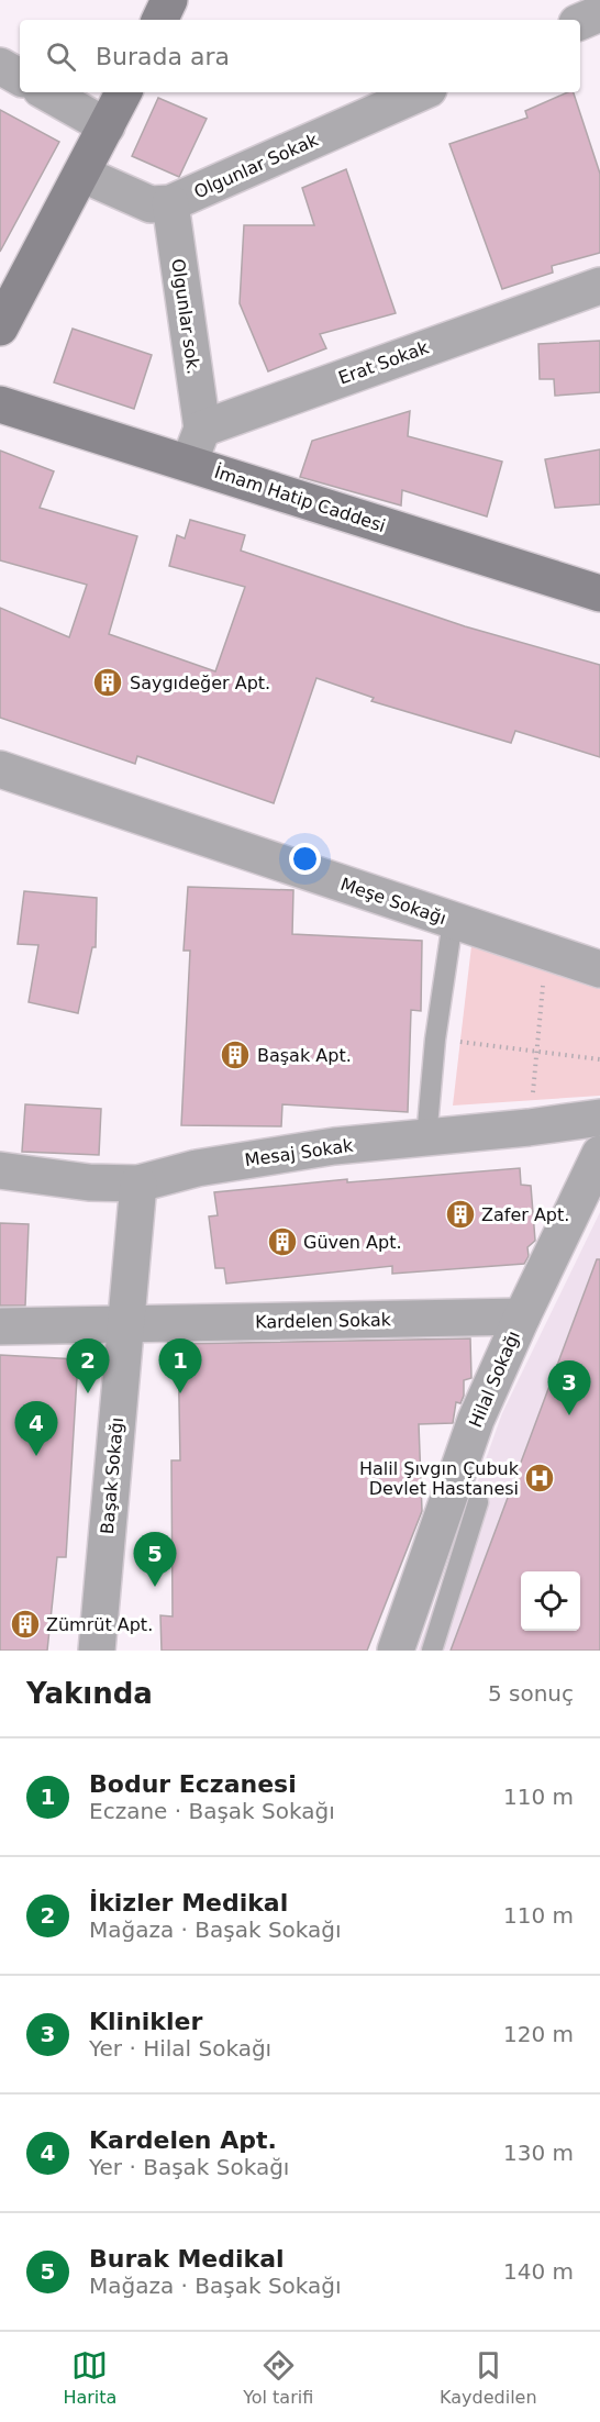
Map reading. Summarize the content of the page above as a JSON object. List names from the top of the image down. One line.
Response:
{"streets":{"street":["Olgunlar Sokak","Olgunlar sok.","Erat Sokak","İmam Hatip Caddesi","Meşe Sokağı","Mesaj Sokak","Kardelen Sokak","Hilal Sokağı","Başak Sokağı"]},"crossings":[["Olgunlar Sokak","Olgunlar sok."],["Olgunlar sok.","Erat Sokak"],["Mesaj Sokak","Başak Sokağı"],["Kardelen Sokak","Hilal Sokağı"],["Kardelen Sokak","Başak Sokağı"]],"places":{"building":["Saygıdeğer Apt.","Başak Apt.","Zafer Apt.","Güven Apt.","Zümrüt Apt."],"hospital":["Halil Şıvgın Çubuk Devlet Hastanesi"]},"page":{"search":"Burada ara","pins":["1","2","3","4","5"],"heading":["Yakında","5 sonuç"],"list":[{"mark":"1","name":"Bodur Eczanesi","note":"Eczane · Başak Sokağı","value":"110 m"},{"mark":"2","name":"İkizler Medikal","note":"Mağaza · Başak Sokağı","value":"110 m"},{"mark":"3","name":"Klinikler","note":"Yer · Hilal Sokağı","value":"120 m"},{"mark":"4","name":"Kardelen Apt.","note":"Yer · Başak Sokağı","value":"130 m"},{"mark":"5","name":"Burak Medikal","note":"Mağaza · Başak Sokağı","value":"140 m"}],"nav":["Harita","Yol tarifi","Kaydedilen"]}}
